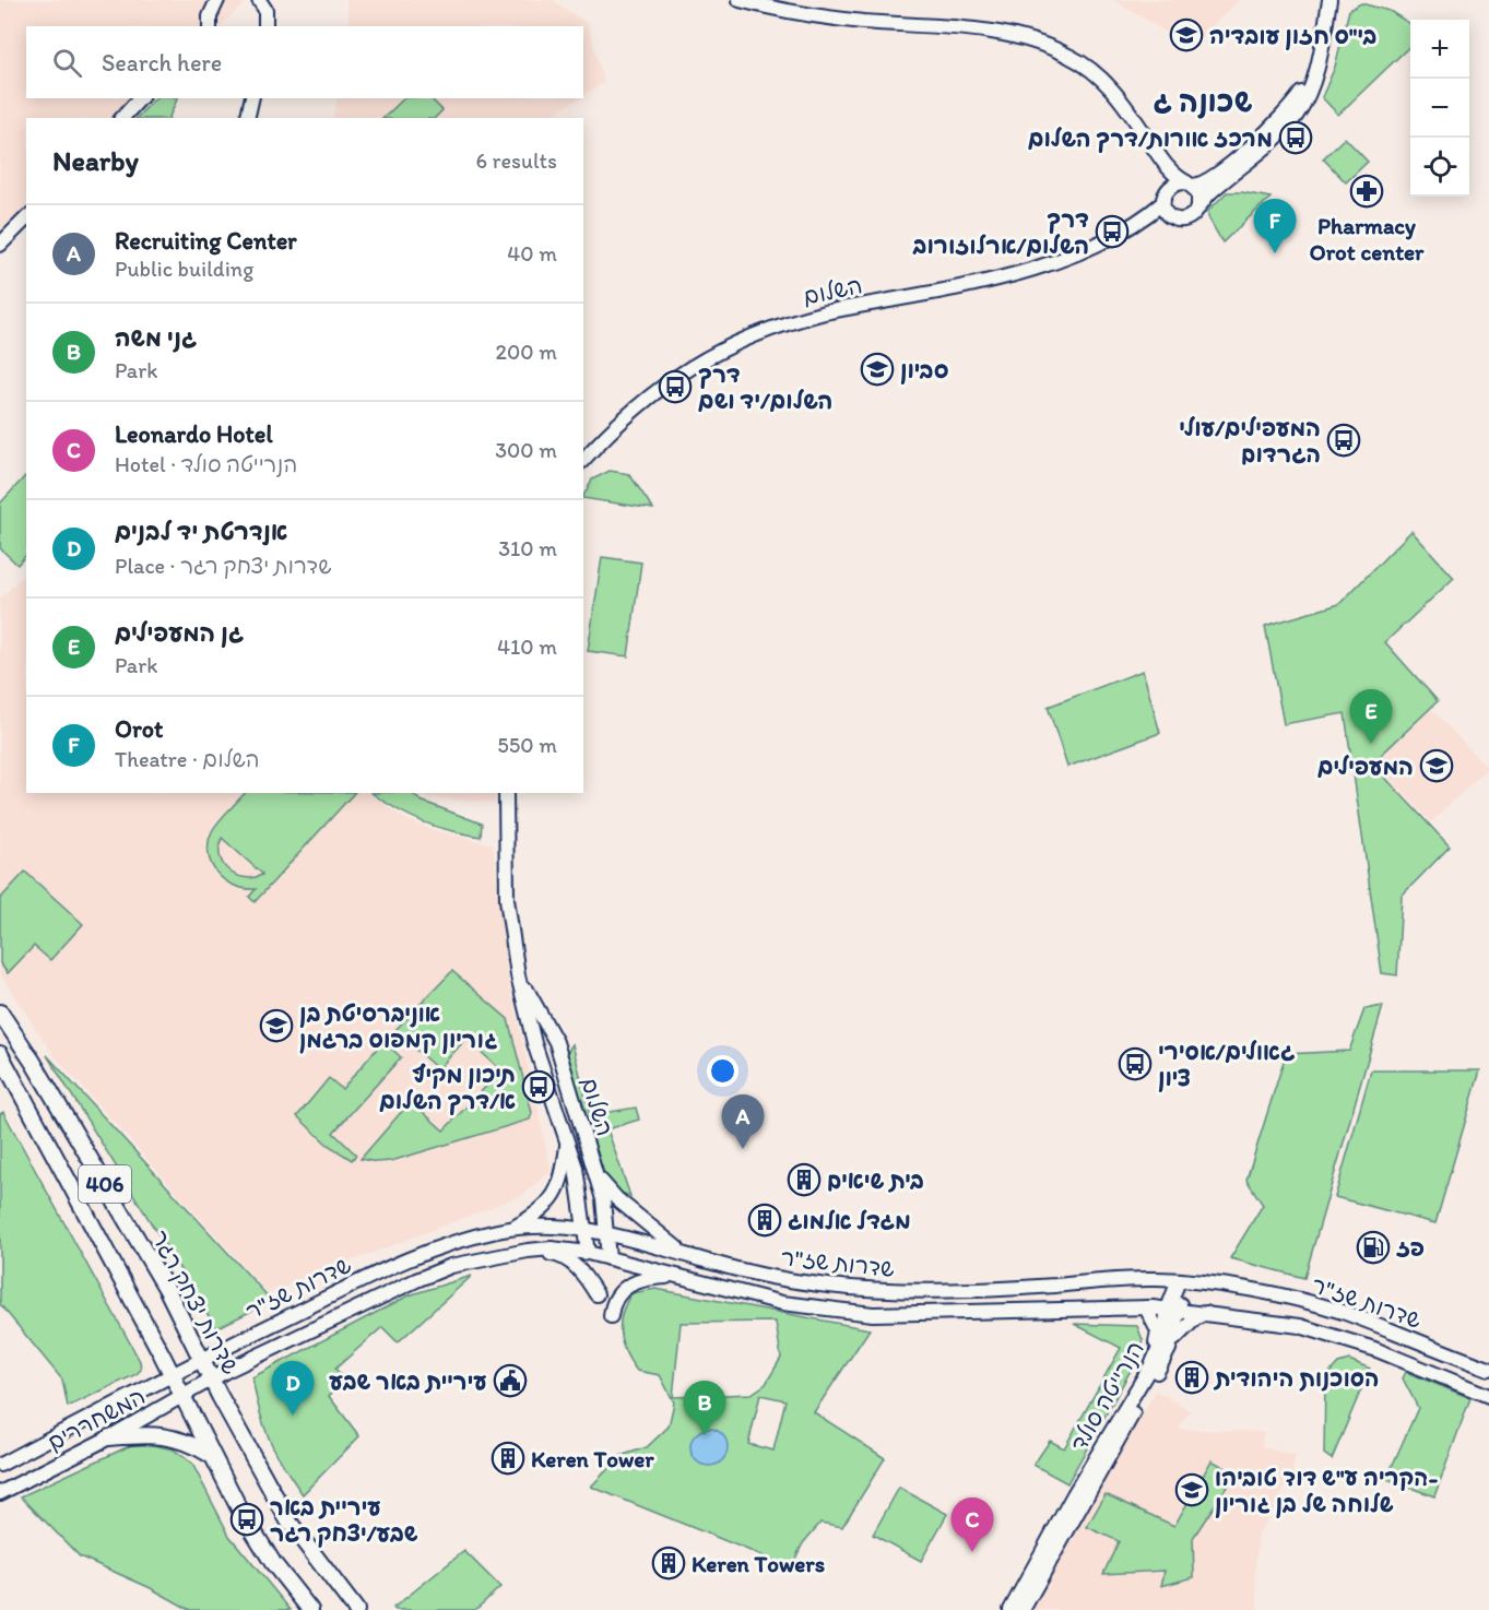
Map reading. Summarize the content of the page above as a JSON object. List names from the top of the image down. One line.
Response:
{"streets":{"main road":["השלום","406","שדרות שז\"ר","שדרות יצחק רגר","הנרייטה סולד","המשחררים"]},"crossings":[["השלום","שדרות שז\"ר"],["406","המשחררים"],["שדרות שז\"ר","שדרות יצחק רגר"],["שדרות שז\"ר","הנרייטה סולד"],["שדרות שז\"ר","המשחררים"],["שדרות יצחק רגר","המשחררים"]],"districts":["שכונה ג"],"places":{"school or university":["בי\"ס חזון עובדיה","סביון","המעפילים","אוניברסיטת בן גוריון קמפוס ברגמן","הקריה ע\"ש דוד טוביהו- שלוחה של בן גוריון"],"bus stop":["מרכז אורות/דרך השלום","דרך השלום/ארלוזורוב","דרך השלום/יד ושם","המעפילים/עולי הגרדום","גאולים/אסירי ציון","תיכון מקיף א/דרך השלום","עיריית באר שבע/יצחק רגר"],"pharmacy":["Pharmacy Orot center"],"building":["בית שיאים","מגדל אלמוג","הסוכנות היהודית","Keren Tower","Keren Towers"],"fuel station":["פז"],"public building":["עיריית באר שבע"]},"page":{"map_buttons":["+","−"],"search":"Search here","heading":["Nearby","6 results"],"pins":["F","E","A","D","B","C"],"list":[{"mark":"A","name":"Recruiting Center","note":"Public building","value":"40 m"},{"mark":"B","name":"גני משה","note":"Park","value":"200 m"},{"mark":"C","name":"Leonardo Hotel","note":"Hotel · הנרייטה סולד","value":"300 m"},{"mark":"D","name":"אנדרטת יד לבנים","note":"Place · שדרות יצחק רגר","value":"310 m"},{"mark":"E","name":"גן המעפילים","note":"Park","value":"410 m"},{"mark":"F","name":"Orot","note":"Theatre · השלום","value":"550 m"}]}}
